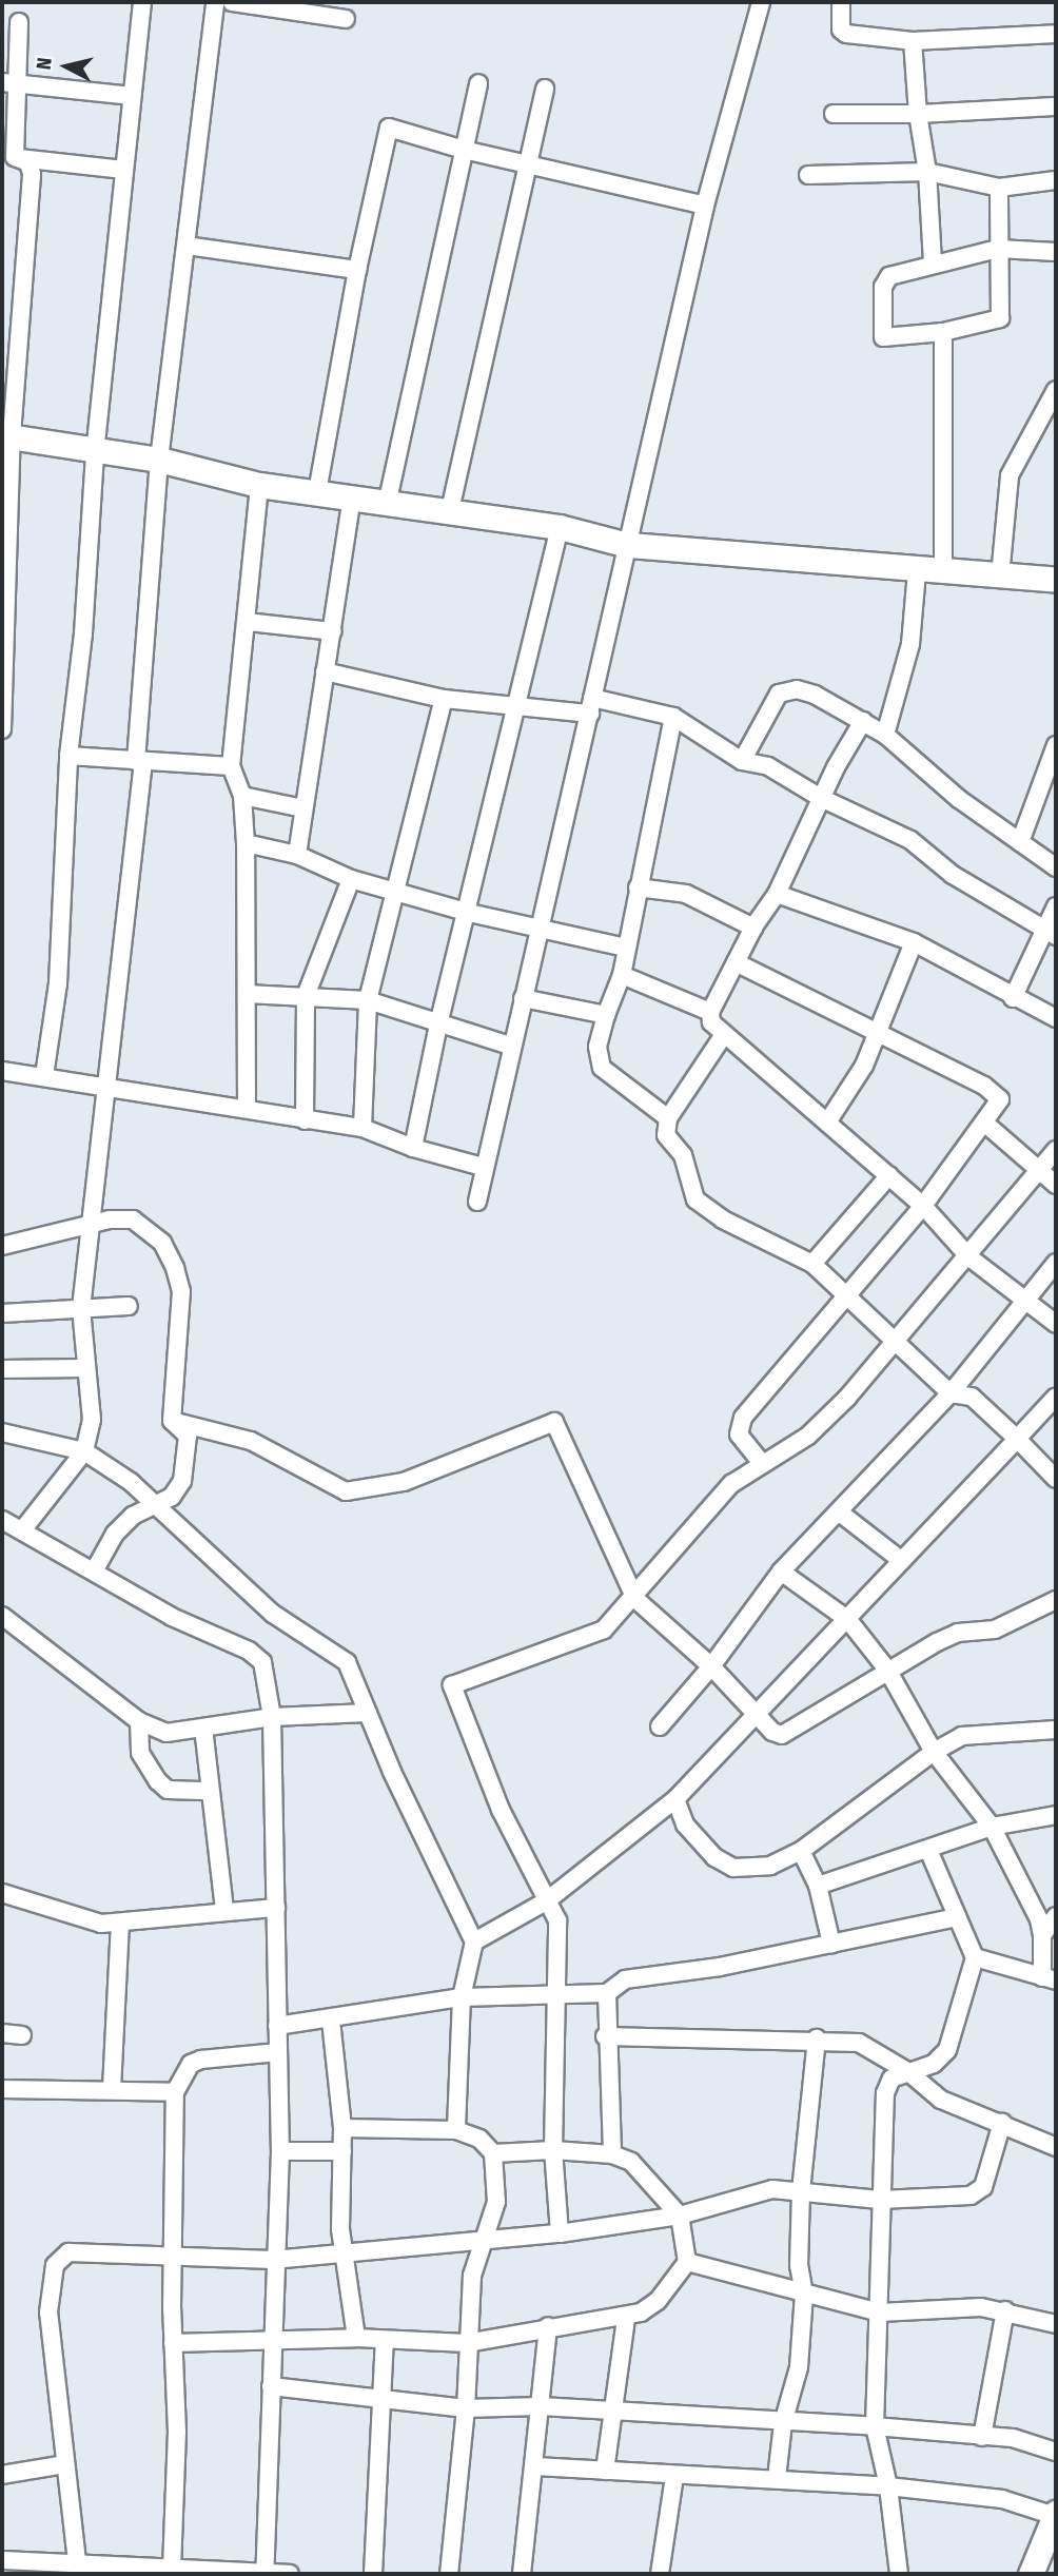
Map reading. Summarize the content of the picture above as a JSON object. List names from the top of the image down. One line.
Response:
{"north":"left"}
